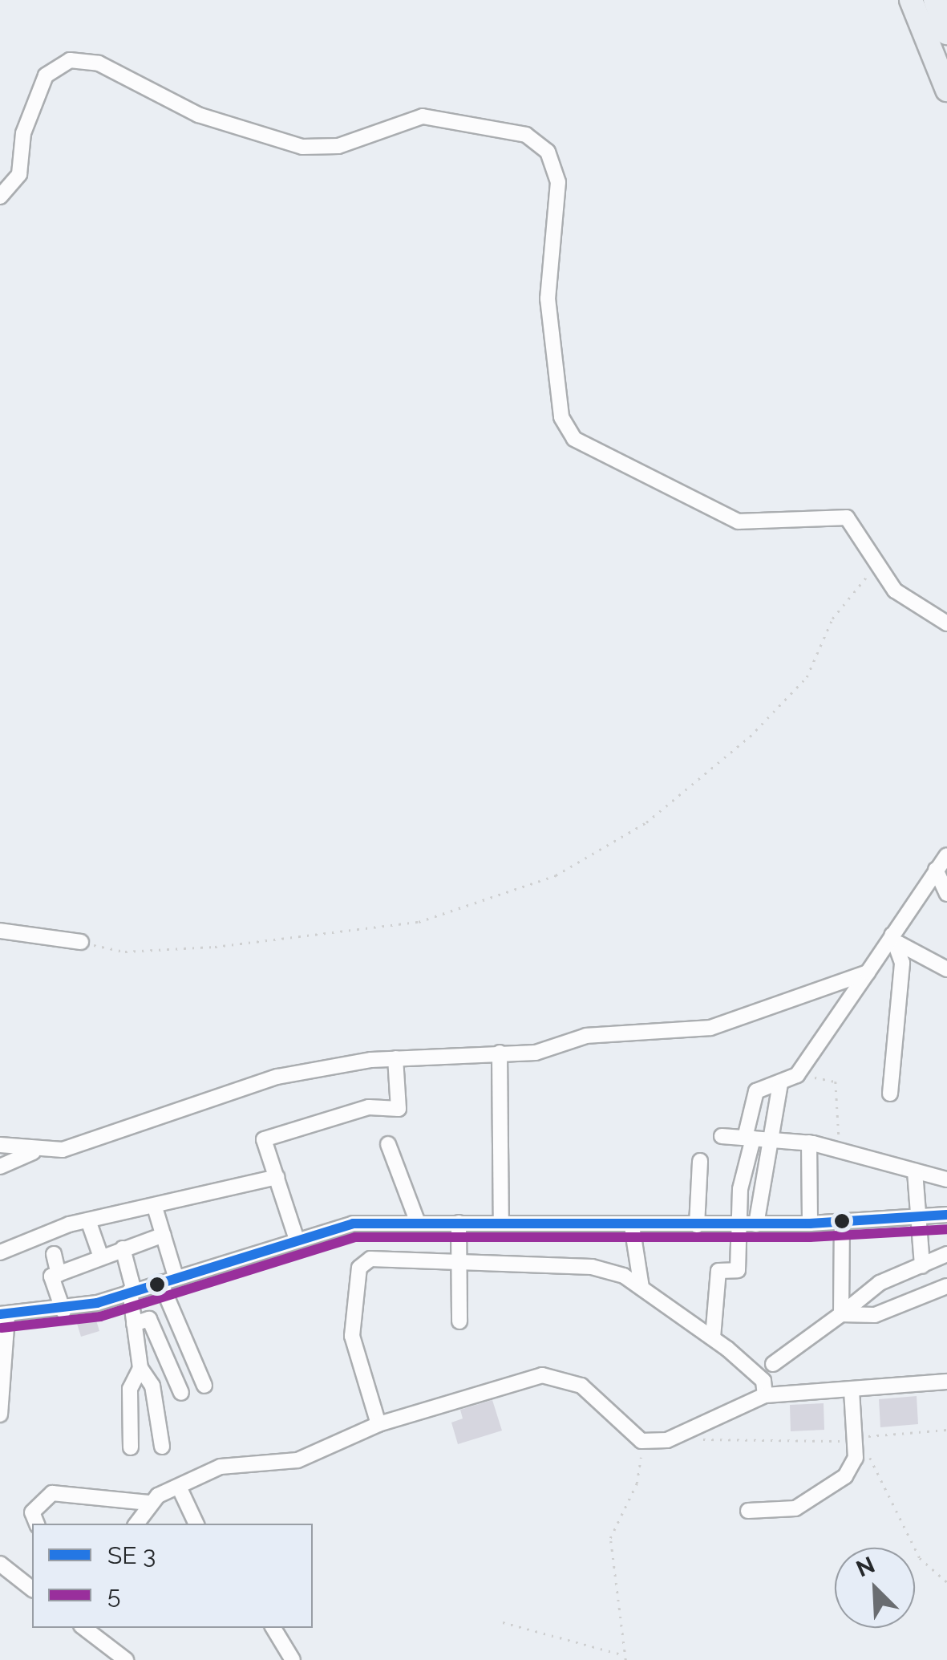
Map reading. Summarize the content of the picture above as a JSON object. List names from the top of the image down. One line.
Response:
{"lines":["transit line 5"],"legend":["SE 3","5"],"north":"top left"}
